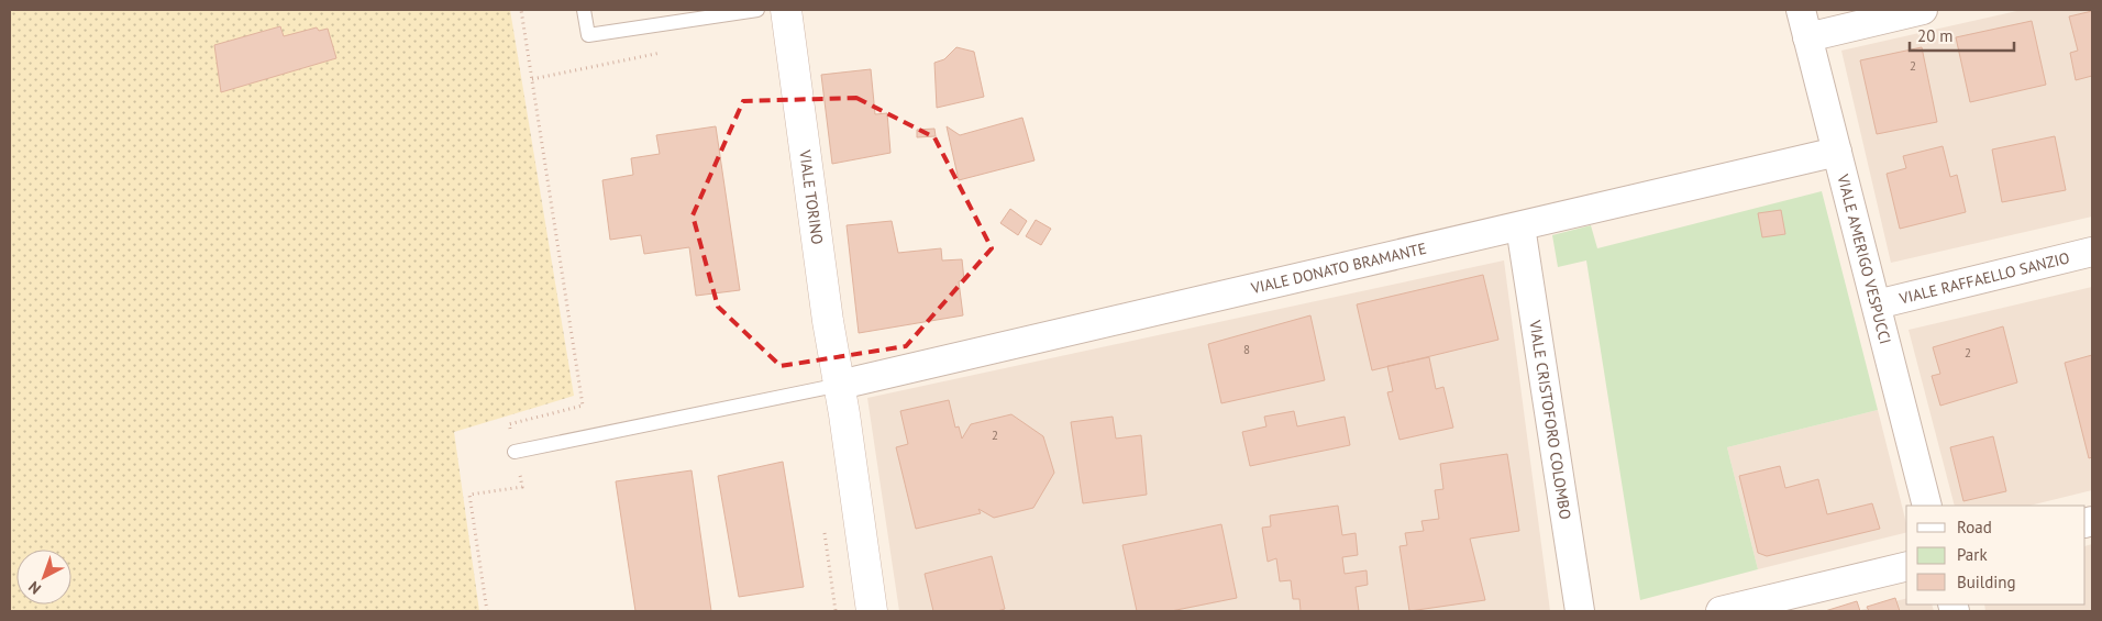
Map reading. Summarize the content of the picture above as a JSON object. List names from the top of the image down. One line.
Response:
{"streets":{"street":["VIALE TORINO","VIALE AMERIGO VESPUCCI","VIALE DONATO BRAMANTE","VIALE RAFFAELLO SANZIO","VIALE CRISTOFORO COLOMBO"]},"crossings":[["VIALE TORINO","VIALE DONATO BRAMANTE"],["VIALE AMERIGO VESPUCCI","VIALE DONATO BRAMANTE"],["VIALE AMERIGO VESPUCCI","VIALE RAFFAELLO SANZIO"],["VIALE DONATO BRAMANTE","VIALE CRISTOFORO COLOMBO"]],"house_numbers":["2","8","2","2"],"legend":["Road","Park","Building"],"scale_bar":"20 m","north":"bottom left"}
